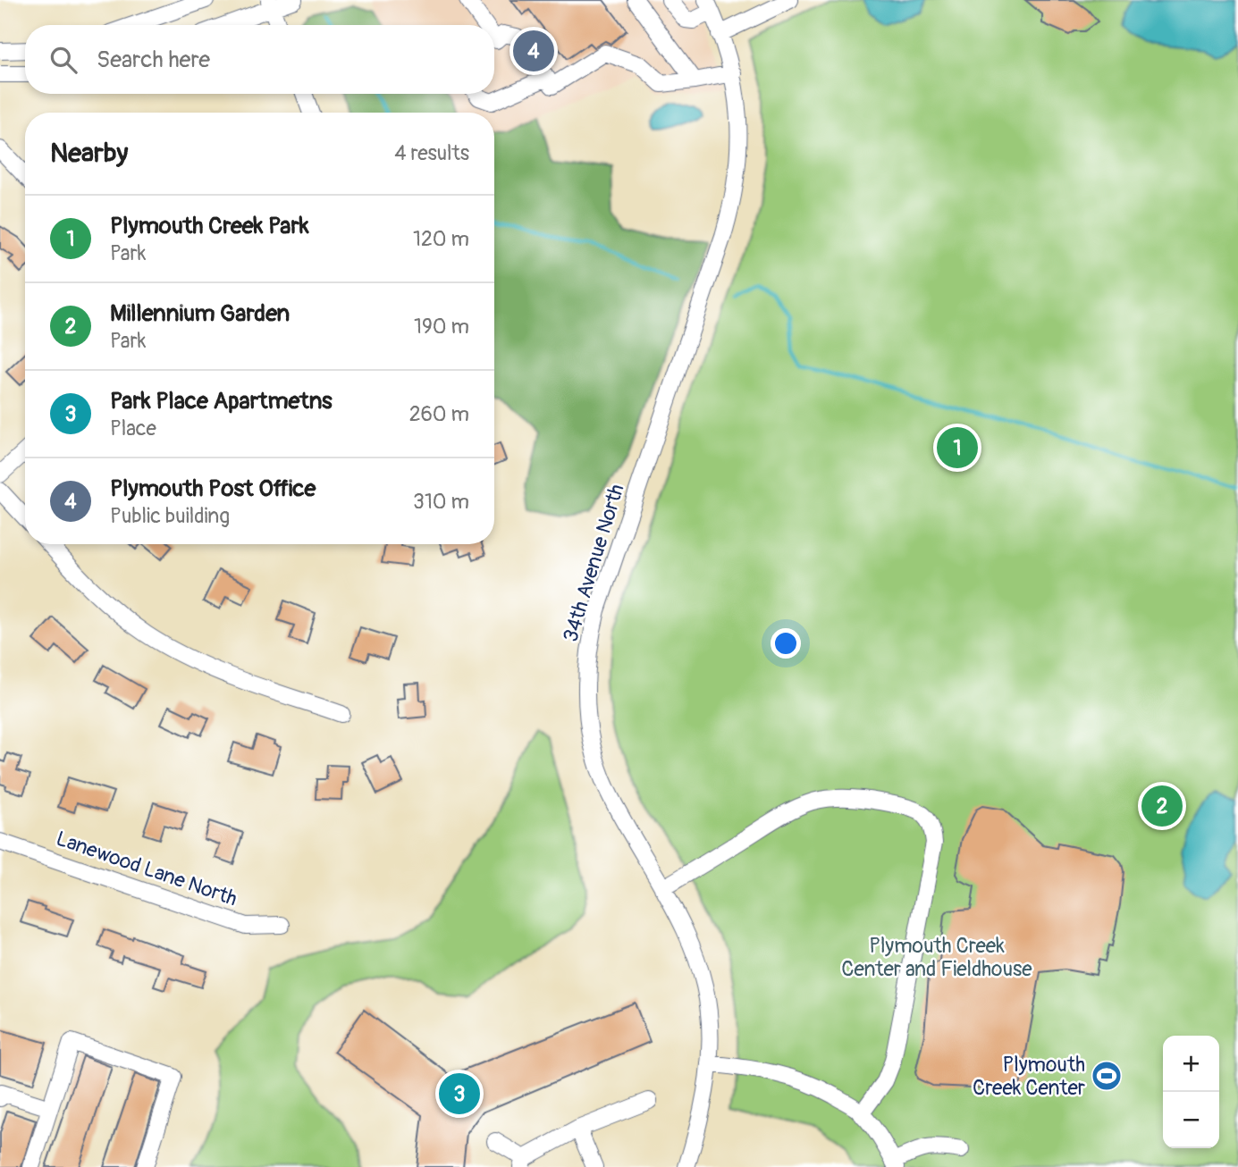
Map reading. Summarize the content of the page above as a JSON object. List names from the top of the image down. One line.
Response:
{"streets":{"street":["34th Avenue North","Lanewood Lane North"]},"parks":["Plymouth Creek Center and Fieldhouse"],"places":{"sports":["Plymouth Creek Center"]},"page":{"search":"Search here","pins":["4","1","2","3"],"heading":["Nearby","4 results"],"list":[{"mark":"1","name":"Plymouth Creek Park","note":"Park","value":"120 m"},{"mark":"2","name":"Millennium Garden","note":"Park","value":"190 m"},{"mark":"3","name":"Park Place Apartmetns","note":"Place","value":"260 m"},{"mark":"4","name":"Plymouth Post Office","note":"Public building","value":"310 m"}],"map_buttons":["+","−"]}}
